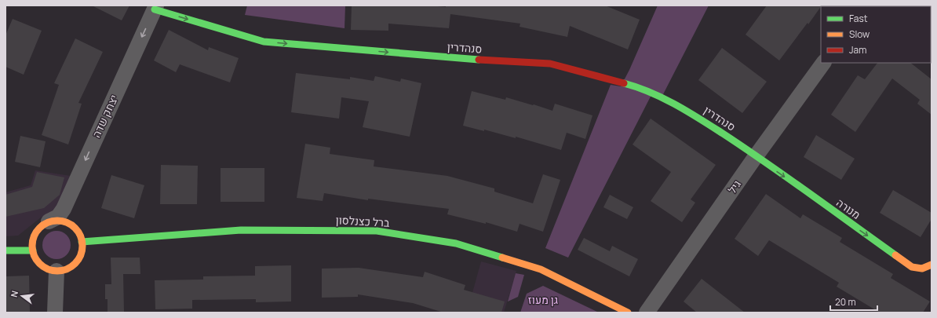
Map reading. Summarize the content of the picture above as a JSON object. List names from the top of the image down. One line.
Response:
{"streets":{"street":["סנהדרין","יצחק שדה","גיל","מנורה","ברל כצנלסון"]},"crossings":[["סנהדרין","יצחק שדה"],["סנהדרין","גיל"],["סנהדרין","מנורה"],["יצחק שדה","ברל כצנלסון"],["גיל","מנורה"]],"one_way":["סנהדרין","יצחק שדה","מנורה"],"parks":["גן מעוז"],"legend":["Fast","Slow","Jam"],"scale_bar":"20 m","north":"left"}
